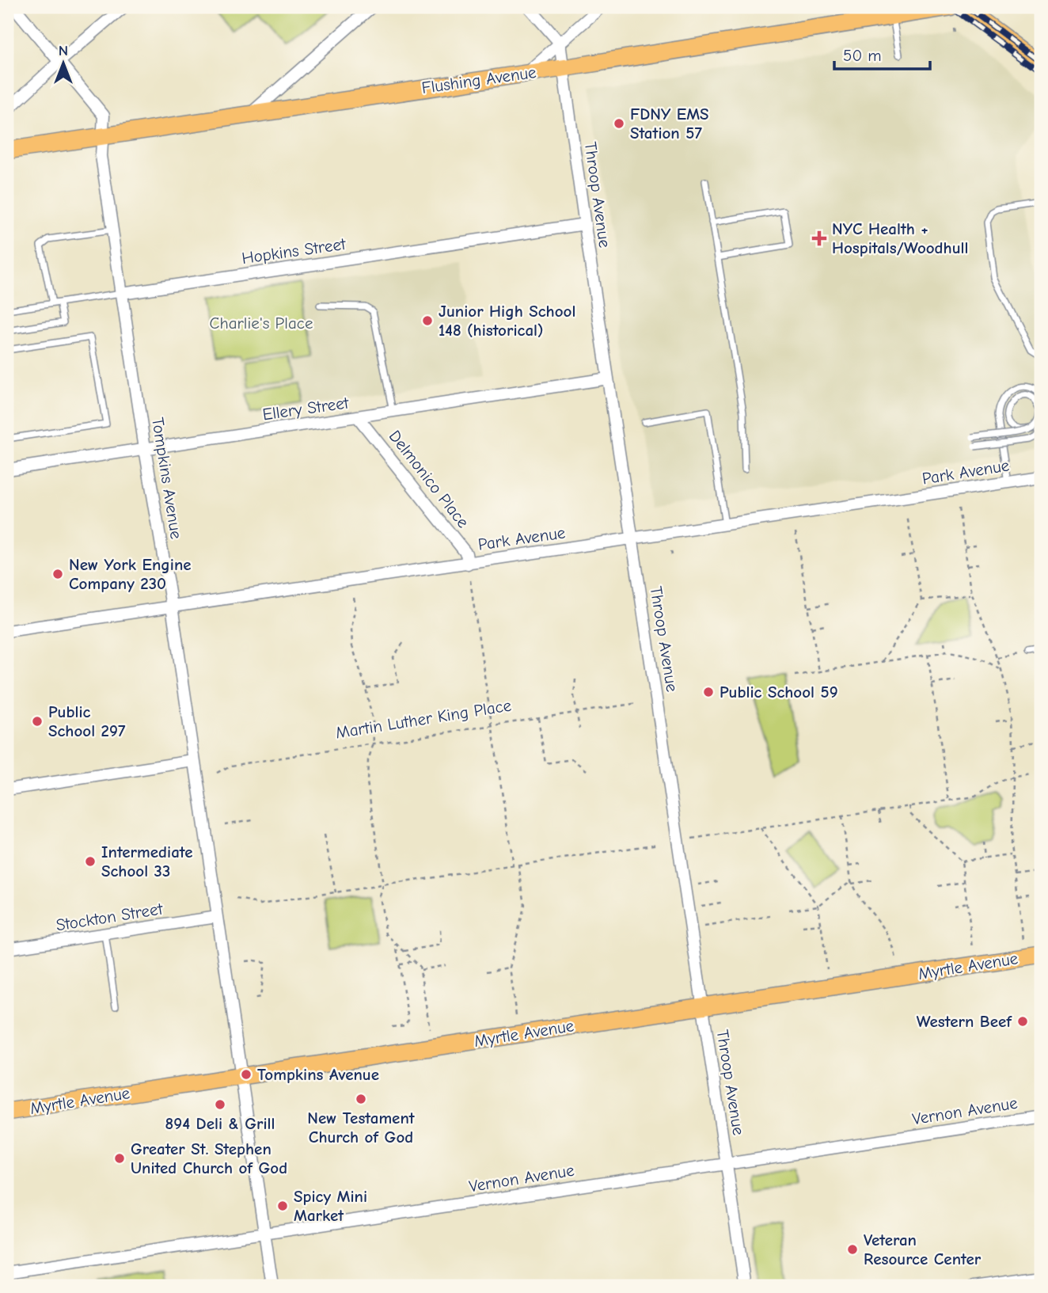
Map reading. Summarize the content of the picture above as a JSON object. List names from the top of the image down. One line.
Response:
{"streets":{"main road":["Flushing Avenue","Myrtle Avenue"],"street":["Throop Avenue","Hopkins Street","Ellery Street","Park Avenue","Tompkins Avenue","Delmonico Place","Stockton Street","Vernon Avenue"],"path":["Martin Luther King Place"]},"crossings":[["Flushing Avenue","Throop Avenue"],["Flushing Avenue","Tompkins Avenue"],["Throop Avenue","Hopkins Street"],["Throop Avenue","Ellery Street"],["Throop Avenue","Park Avenue"],["Throop Avenue","Myrtle Avenue"],["Throop Avenue","Vernon Avenue"],["Hopkins Street","Tompkins Avenue"],["Ellery Street","Tompkins Avenue"],["Ellery Street","Delmonico Place"],["Park Avenue","Tompkins Avenue"],["Park Avenue","Delmonico Place"],["Tompkins Avenue","Stockton Street"],["Tompkins Avenue","Myrtle Avenue"],["Tompkins Avenue","Vernon Avenue"]],"parks":["Charlie's Place"],"places":{"other":["FDNY EMS Station 57","Junior High School 148 (historical)","New York Engine Company 230","Public School 59","Public School 297","Intermediate School 33","Western Beef","Tompkins Avenue","New Testament Church of God","894 Deli & Grill","Greater St. Stephen United Church of God","Spicy Mini Market","Veteran Resource Center"],"health":["NYC Health + Hospitals/Woodhull"]},"scale_bar":"50 m","north":"top"}
